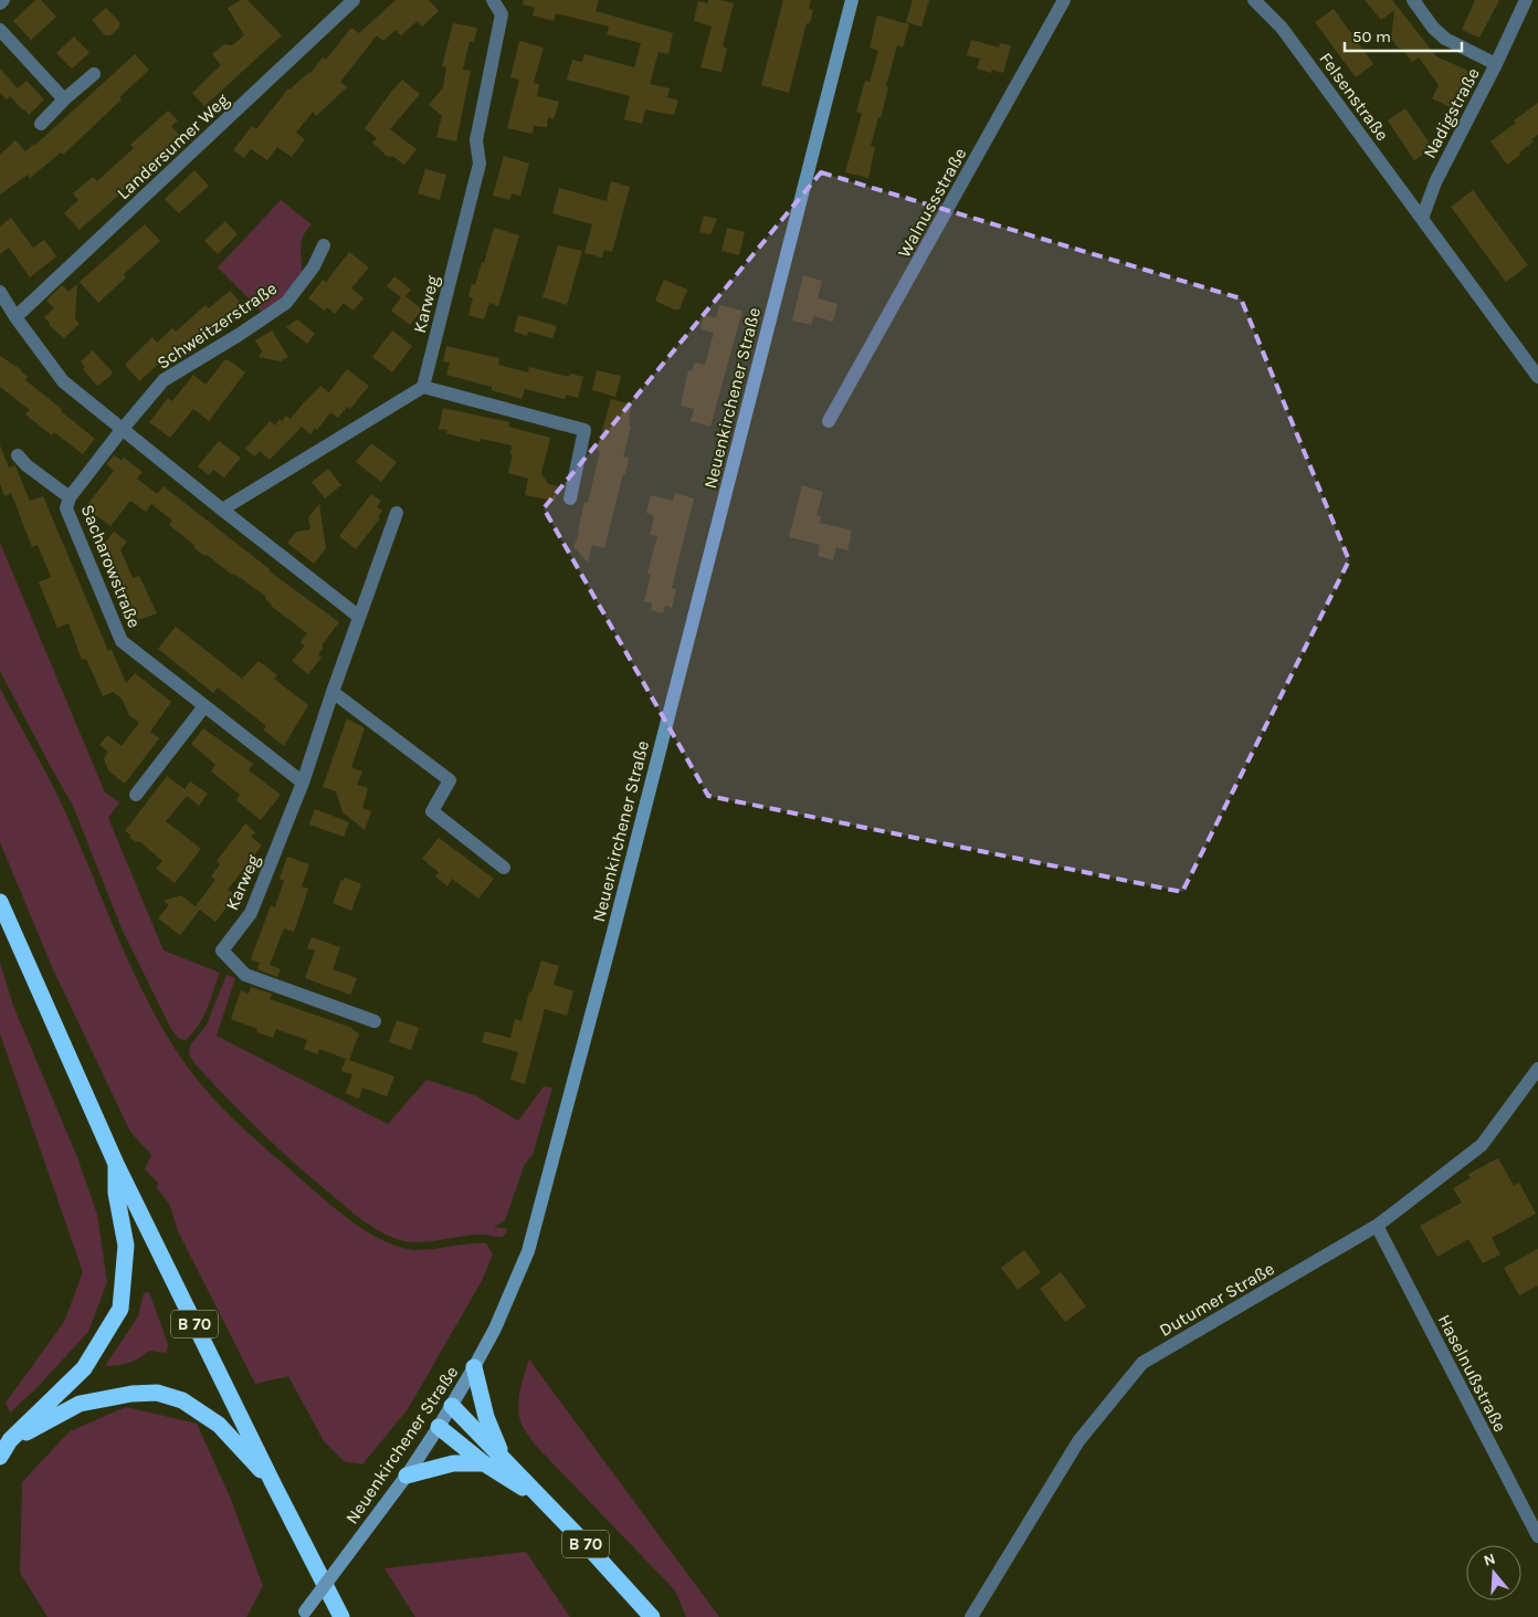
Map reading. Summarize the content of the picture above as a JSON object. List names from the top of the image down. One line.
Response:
{"streets":{"highway":["B 70"],"street":["Felsenstraße","Nadigstraße","Landersumer Weg","Walnussstraße","Karweg","Schweitzerstraße","Neuenkirchener Straße","Sacharowstraße","Dutumer Straße","Haselnußstraße"]},"crossings":[["Felsenstraße","Nadigstraße"],["Karweg","Sacharowstraße"],["Schweitzerstraße","Sacharowstraße"],["Neuenkirchener Straße","B 70"],["Dutumer Straße","Haselnußstraße"]],"scale_bar":"50 m","north":"top"}
